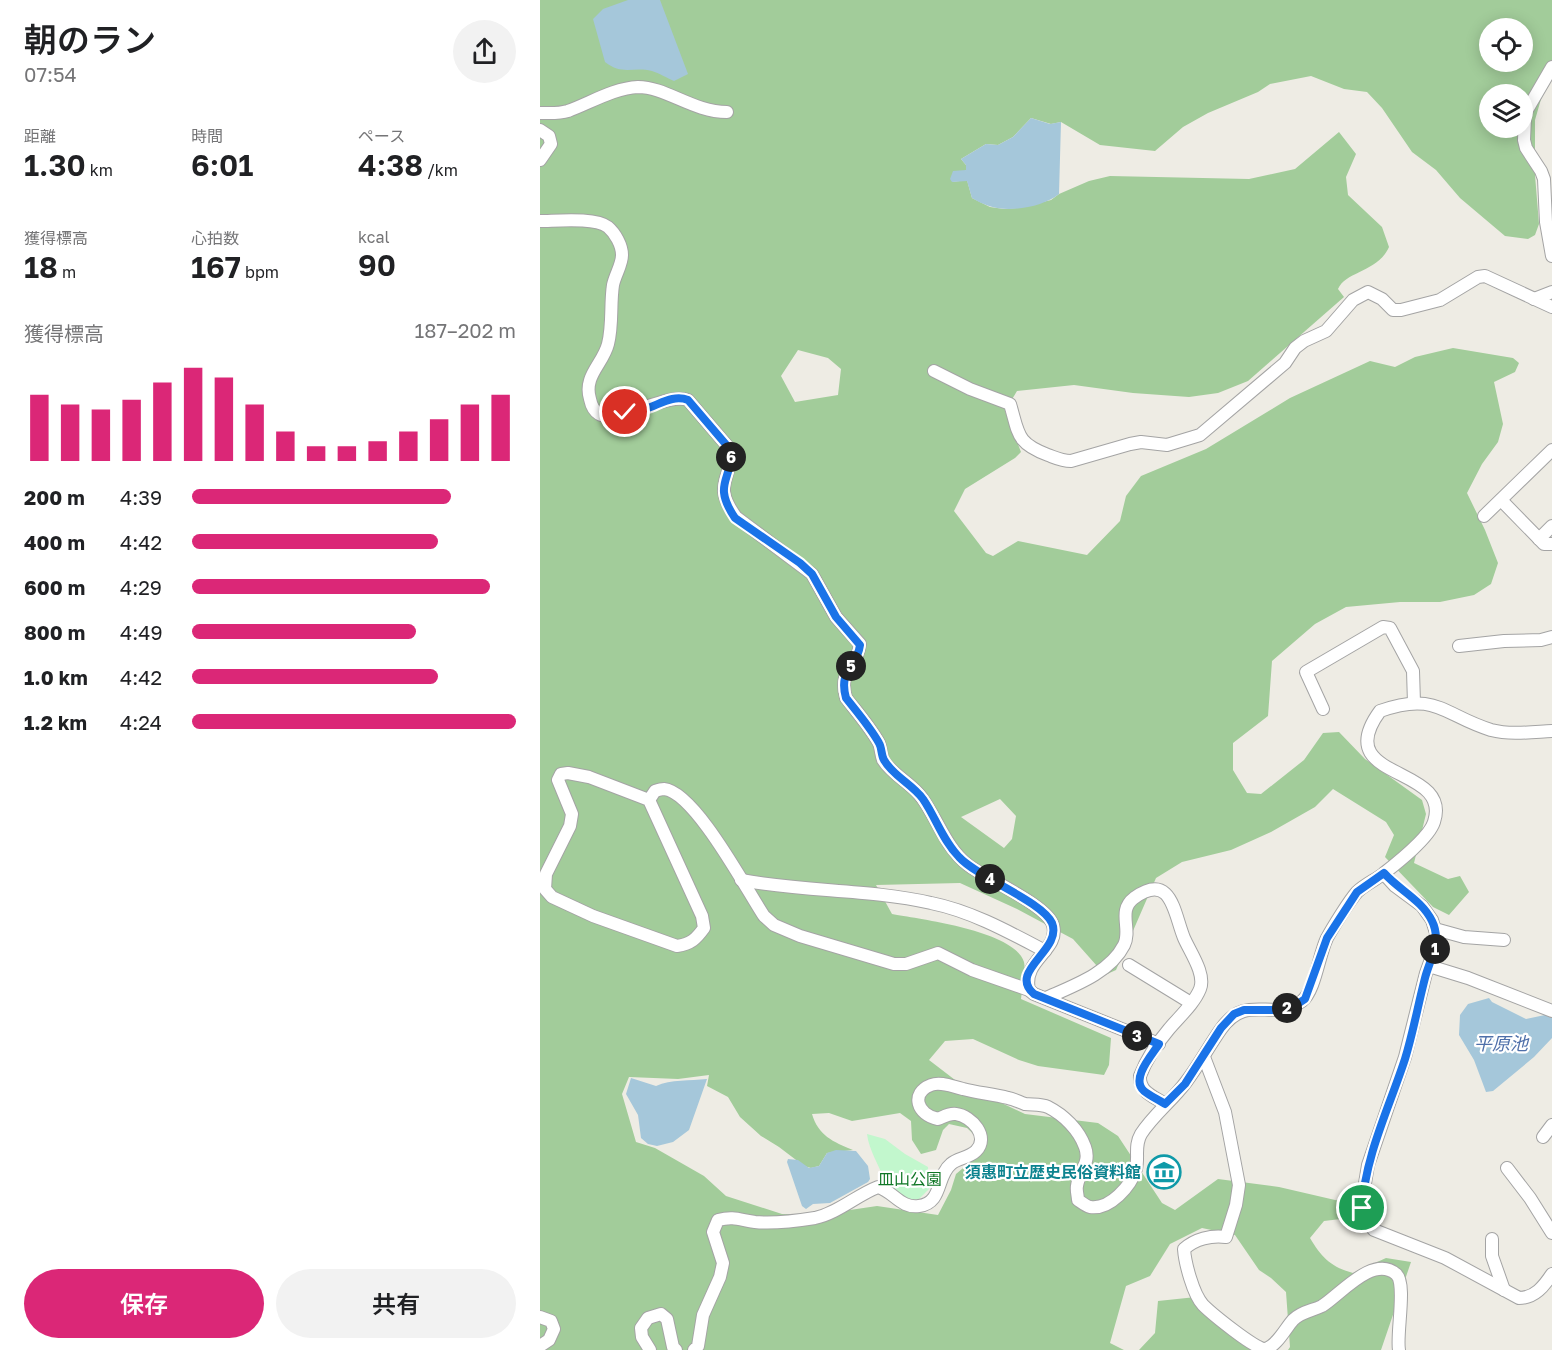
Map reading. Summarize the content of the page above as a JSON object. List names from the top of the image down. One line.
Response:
{"water":["平原池"],"parks":["皿山公園"],"places":{"museum":["須惠町立歴史民俗資料館"]},"page":{"heading":["朝のラン","07:54"],"stats":[["距離","1.30 km"],["時間","6:01"],["ペース","4:38 /km"],["獲得標高","18 m"],["心拍数","167 bpm"],["kcal","90"]],"chart":["獲得標高","187–202 m"],"pins":["6","5","4","1","2","3"],"list":[{"name":"200 m","note":"4:39"},{"name":"400 m","note":"4:42"},{"name":"600 m","note":"4:29"},{"name":"800 m","note":"4:49"},{"name":"1.0 km","note":"4:42"},{"name":"1.2 km","note":"4:24"}],"buttons":["保存","共有"]}}
